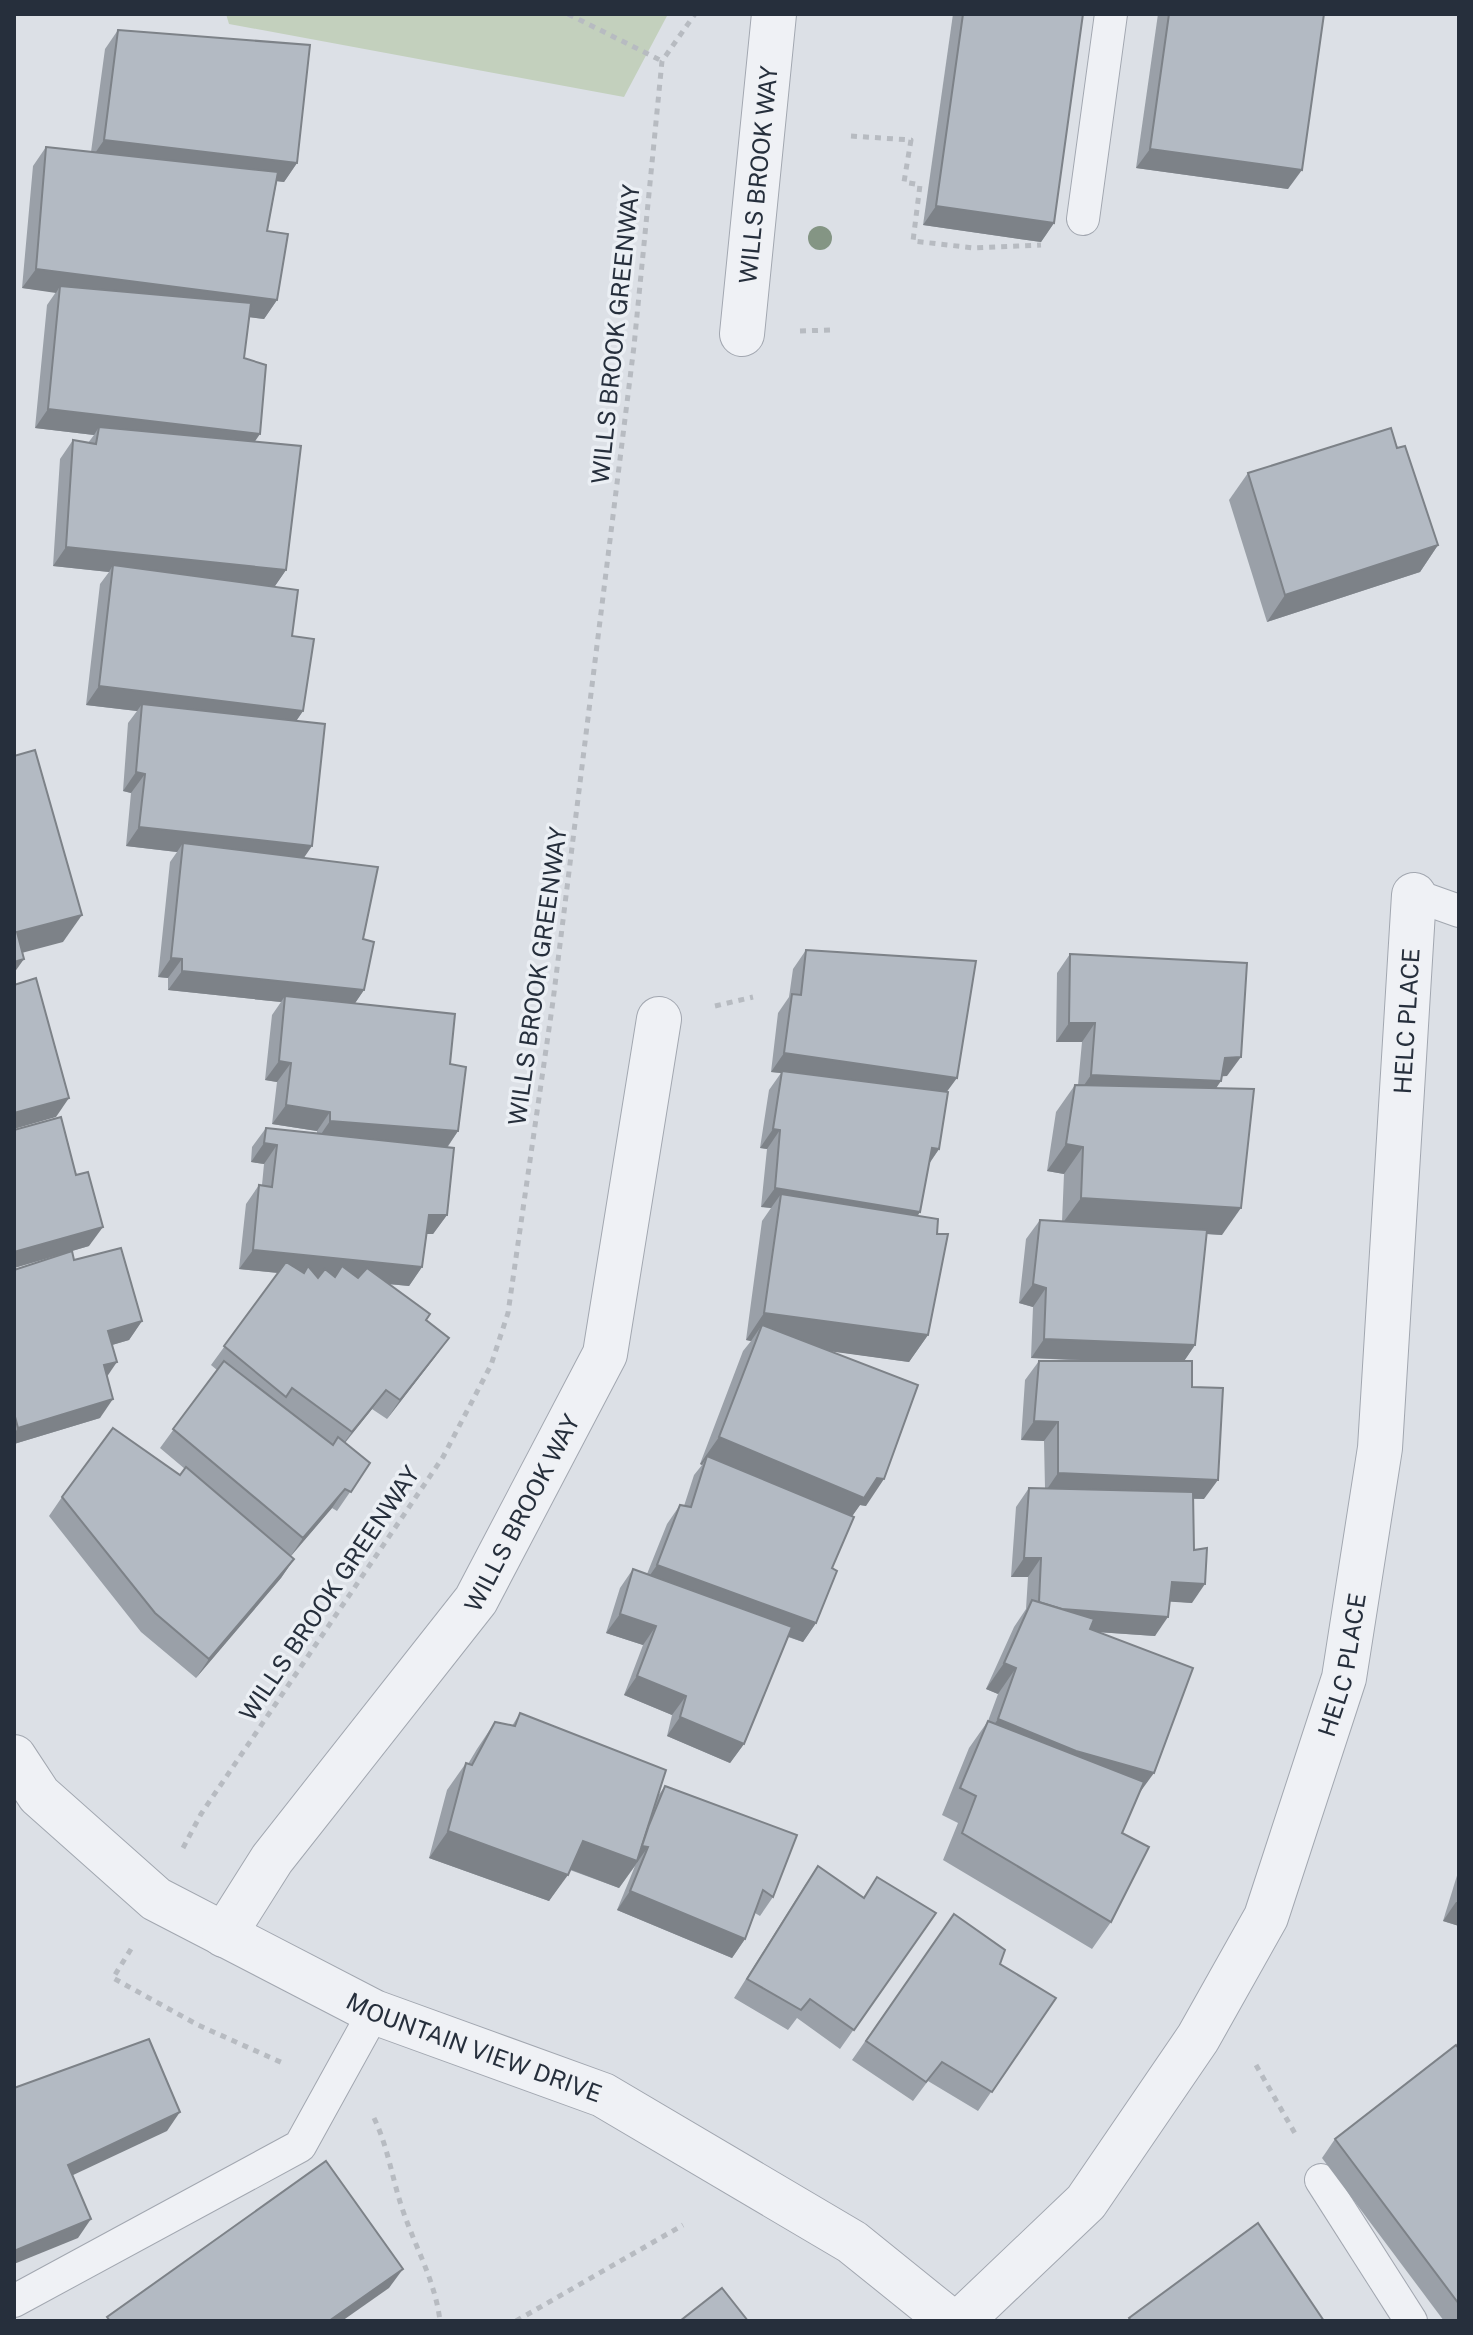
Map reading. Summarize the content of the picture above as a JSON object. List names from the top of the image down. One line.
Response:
{"streets":{"street":["WILLS BROOK WAY","HELC PLACE","MOUNTAIN VIEW DRIVE"],"path":["WILLS BROOK GREENWAY"]},"crossings":[["WILLS BROOK WAY","MOUNTAIN VIEW DRIVE"]]}
